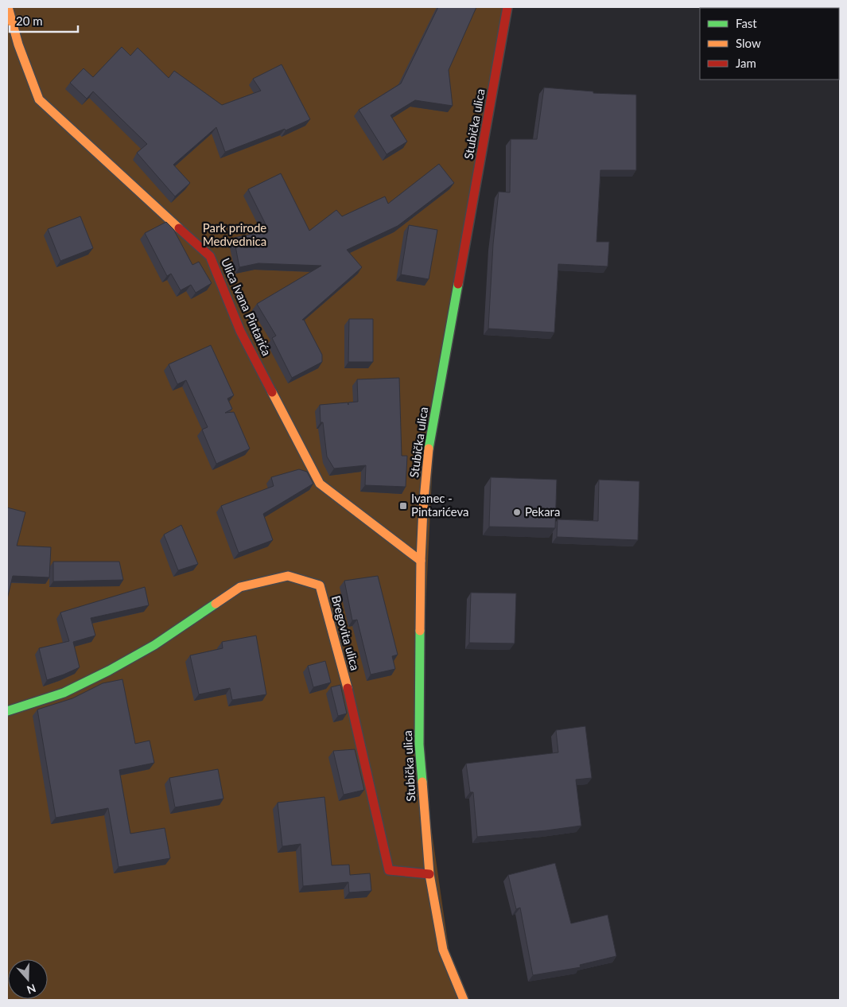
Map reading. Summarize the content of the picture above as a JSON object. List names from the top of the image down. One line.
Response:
{"streets":{"street":["Stubička ulica","Ulica Ivana Pintarića","Bregovita ulica"]},"crossings":[["Stubička ulica","Ulica Ivana Pintarića"],["Stubička ulica","Bregovita ulica"]],"parks":["Park prirode Medvednica"],"places":{"transit":["Ivanec - Pintarićeva"],"other":["Pekara"]},"legend":["Fast","Slow","Jam"],"scale_bar":"20 m","north":"bottom"}
